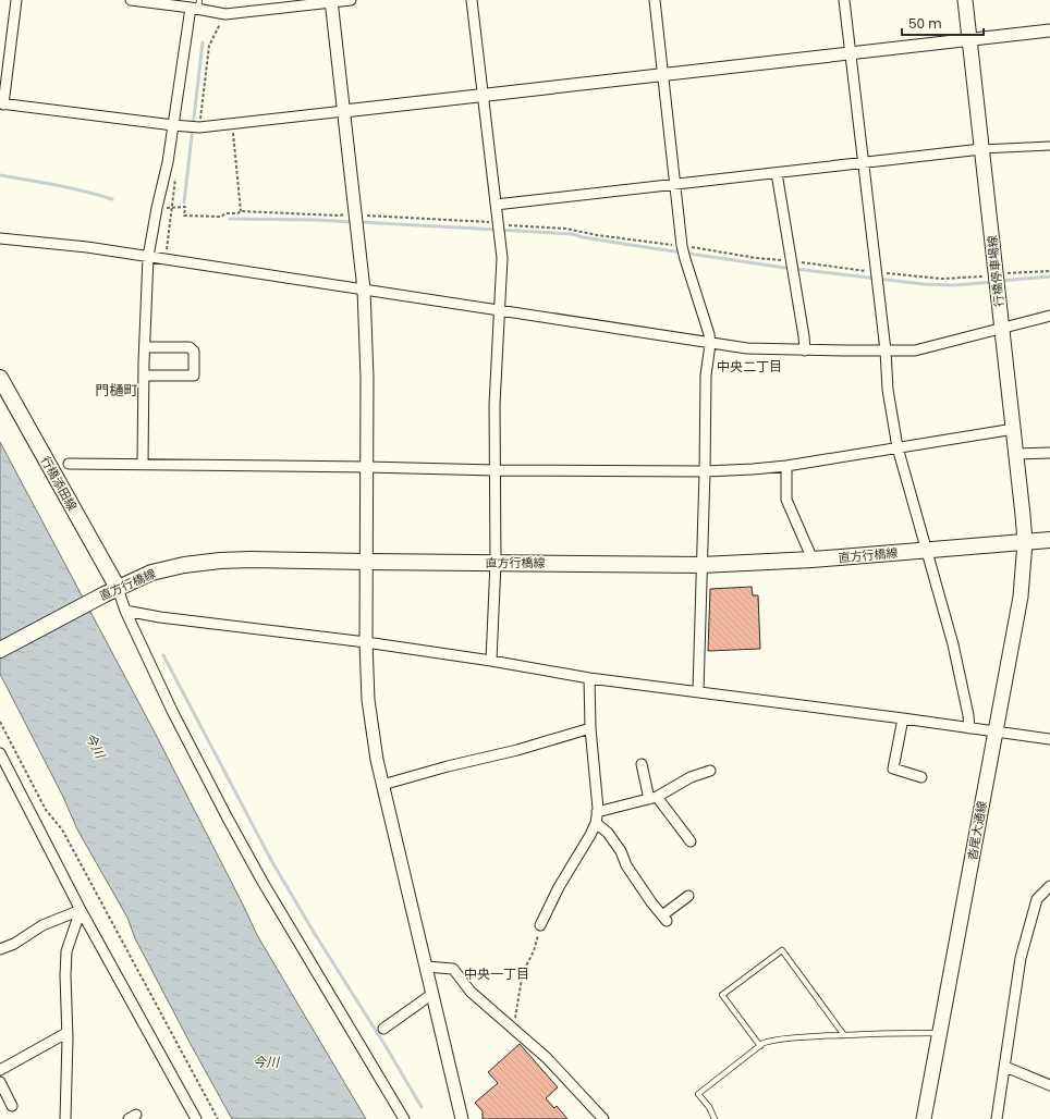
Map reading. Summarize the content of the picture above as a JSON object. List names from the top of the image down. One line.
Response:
{"streets":{"main road":["行橋停車場線","行橋添田線","直方行橋線","沓尾大通線"]},"crossings":[["行橋停車場線","直方行橋線"],["行橋停車場線","沓尾大通線"],["行橋添田線","直方行橋線"],["直方行橋線","沓尾大通線"]],"districts":["中央二丁目","門樋町","中央一丁目"],"water":["今川"],"scale_bar":"50 m"}
